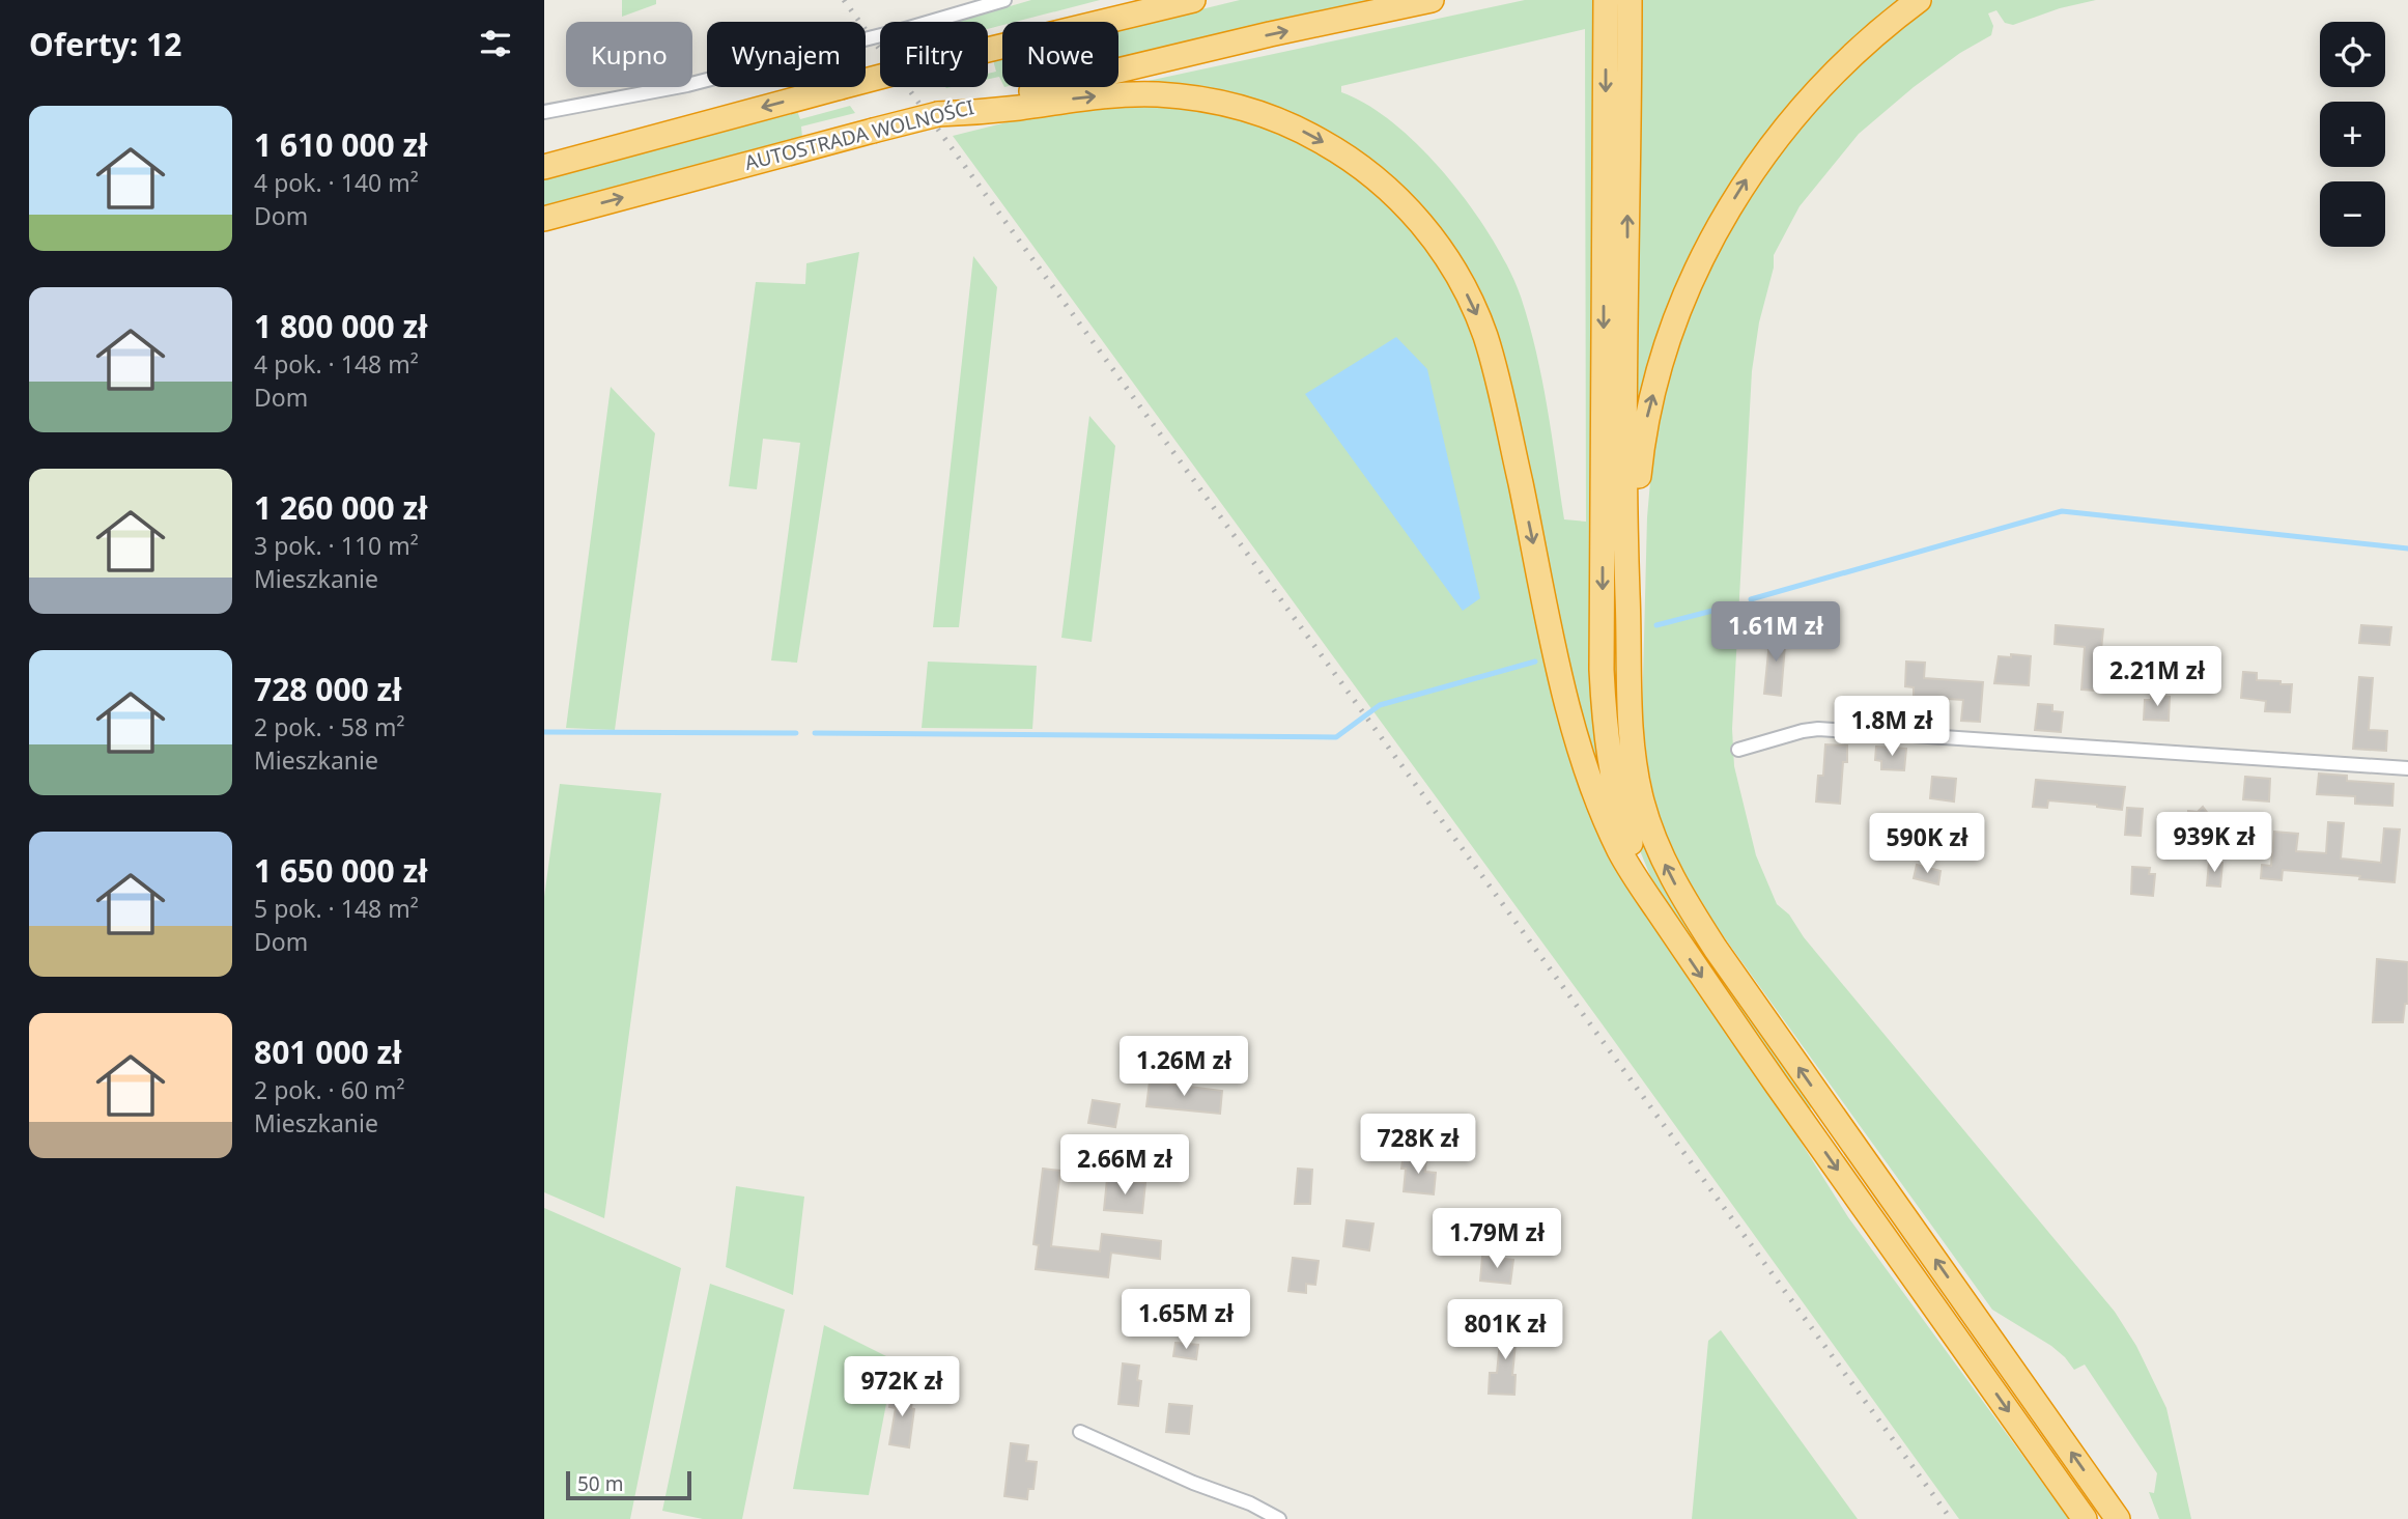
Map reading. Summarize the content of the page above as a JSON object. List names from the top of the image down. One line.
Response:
{"streets":{"highway":["AUTOSTRADA WOLNOŚCI"]},"scale_bar":"50 m","page":{"heading":"Oferty: 12","map_buttons":["+","−"],"chip":["Kupno","Wynajem","Filtry","Nowe"],"list":[{"name":"1 610 000 zł","note":"4 pok. · 140 m² · Dom"},{"name":"1 800 000 zł","note":"4 pok. · 148 m² · Dom"},{"name":"1 260 000 zł","note":"3 pok. · 110 m² · Mieszkanie"},{"name":"728 000 zł","note":"2 pok. · 58 m² · Mieszkanie"},{"name":"1 650 000 zł","note":"5 pok. · 148 m² · Dom"},{"name":"801 000 zł","note":"2 pok. · 60 m² · Mieszkanie"}],"price":["1.61M zł","2.21M zł","1.8M zł","939K zł","590K zł","1.26M zł","728K zł","2.66M zł","1.79M zł","1.65M zł","801K zł","972K zł"],"scale":"50 m"}}
